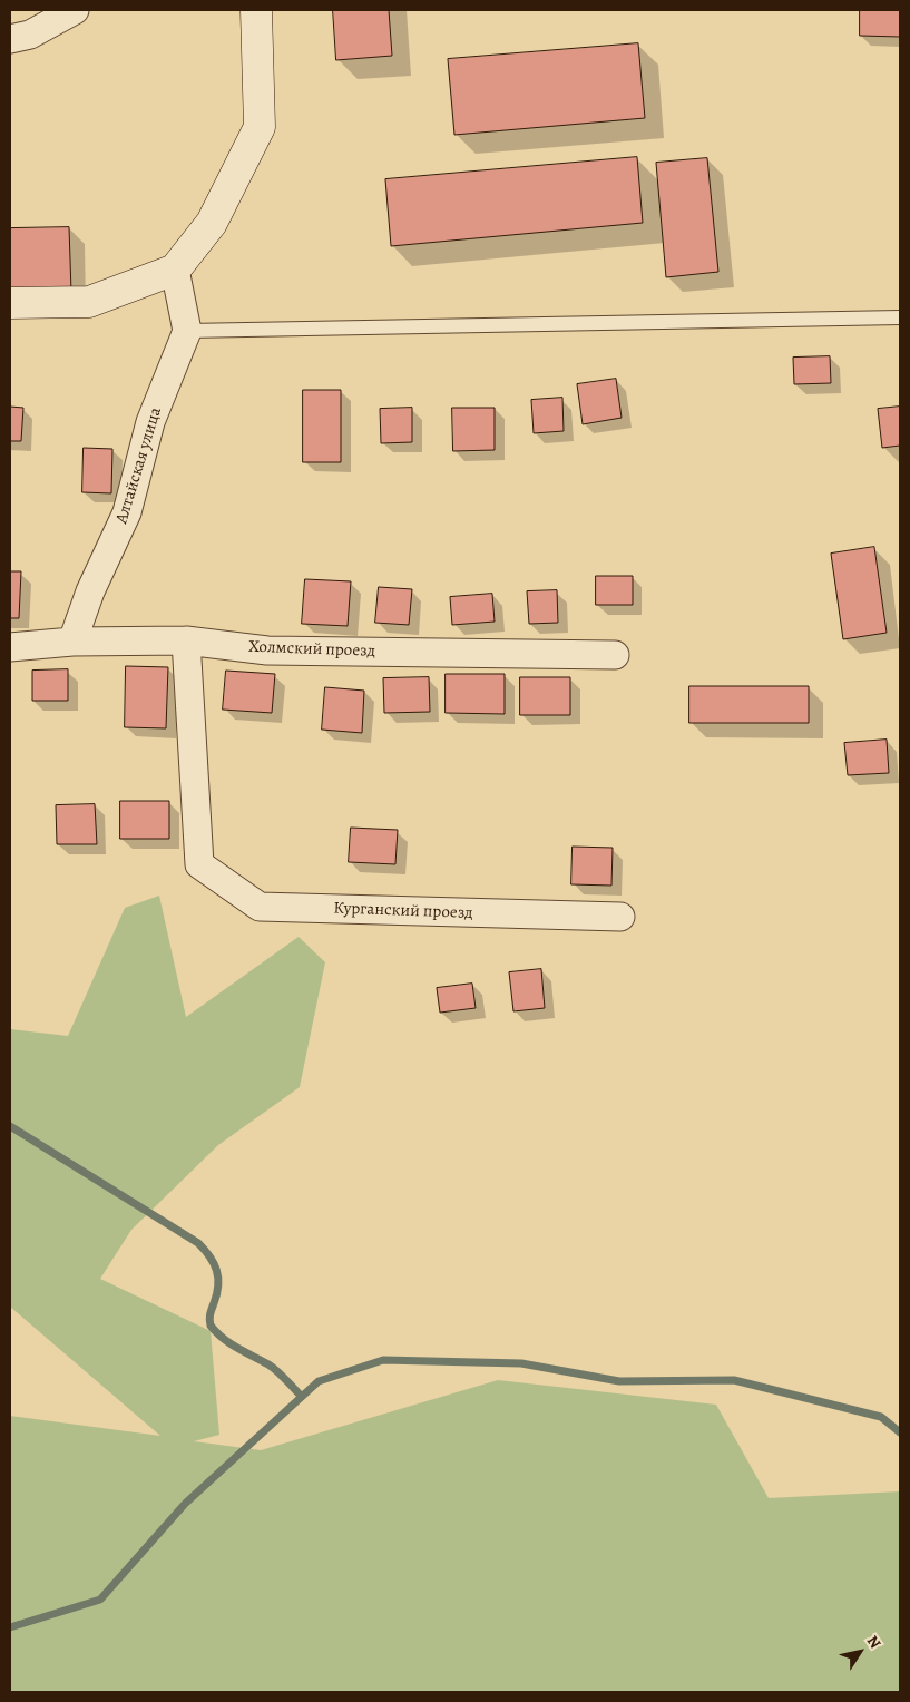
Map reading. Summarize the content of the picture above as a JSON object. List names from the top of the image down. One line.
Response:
{"streets":{"street":["Алтайская улица","Холмский проезд","Курганский проезд"]},"crossings":[["Алтайская улица","Холмский проезд"],["Холмский проезд","Курганский проезд"]],"north":"top right"}
